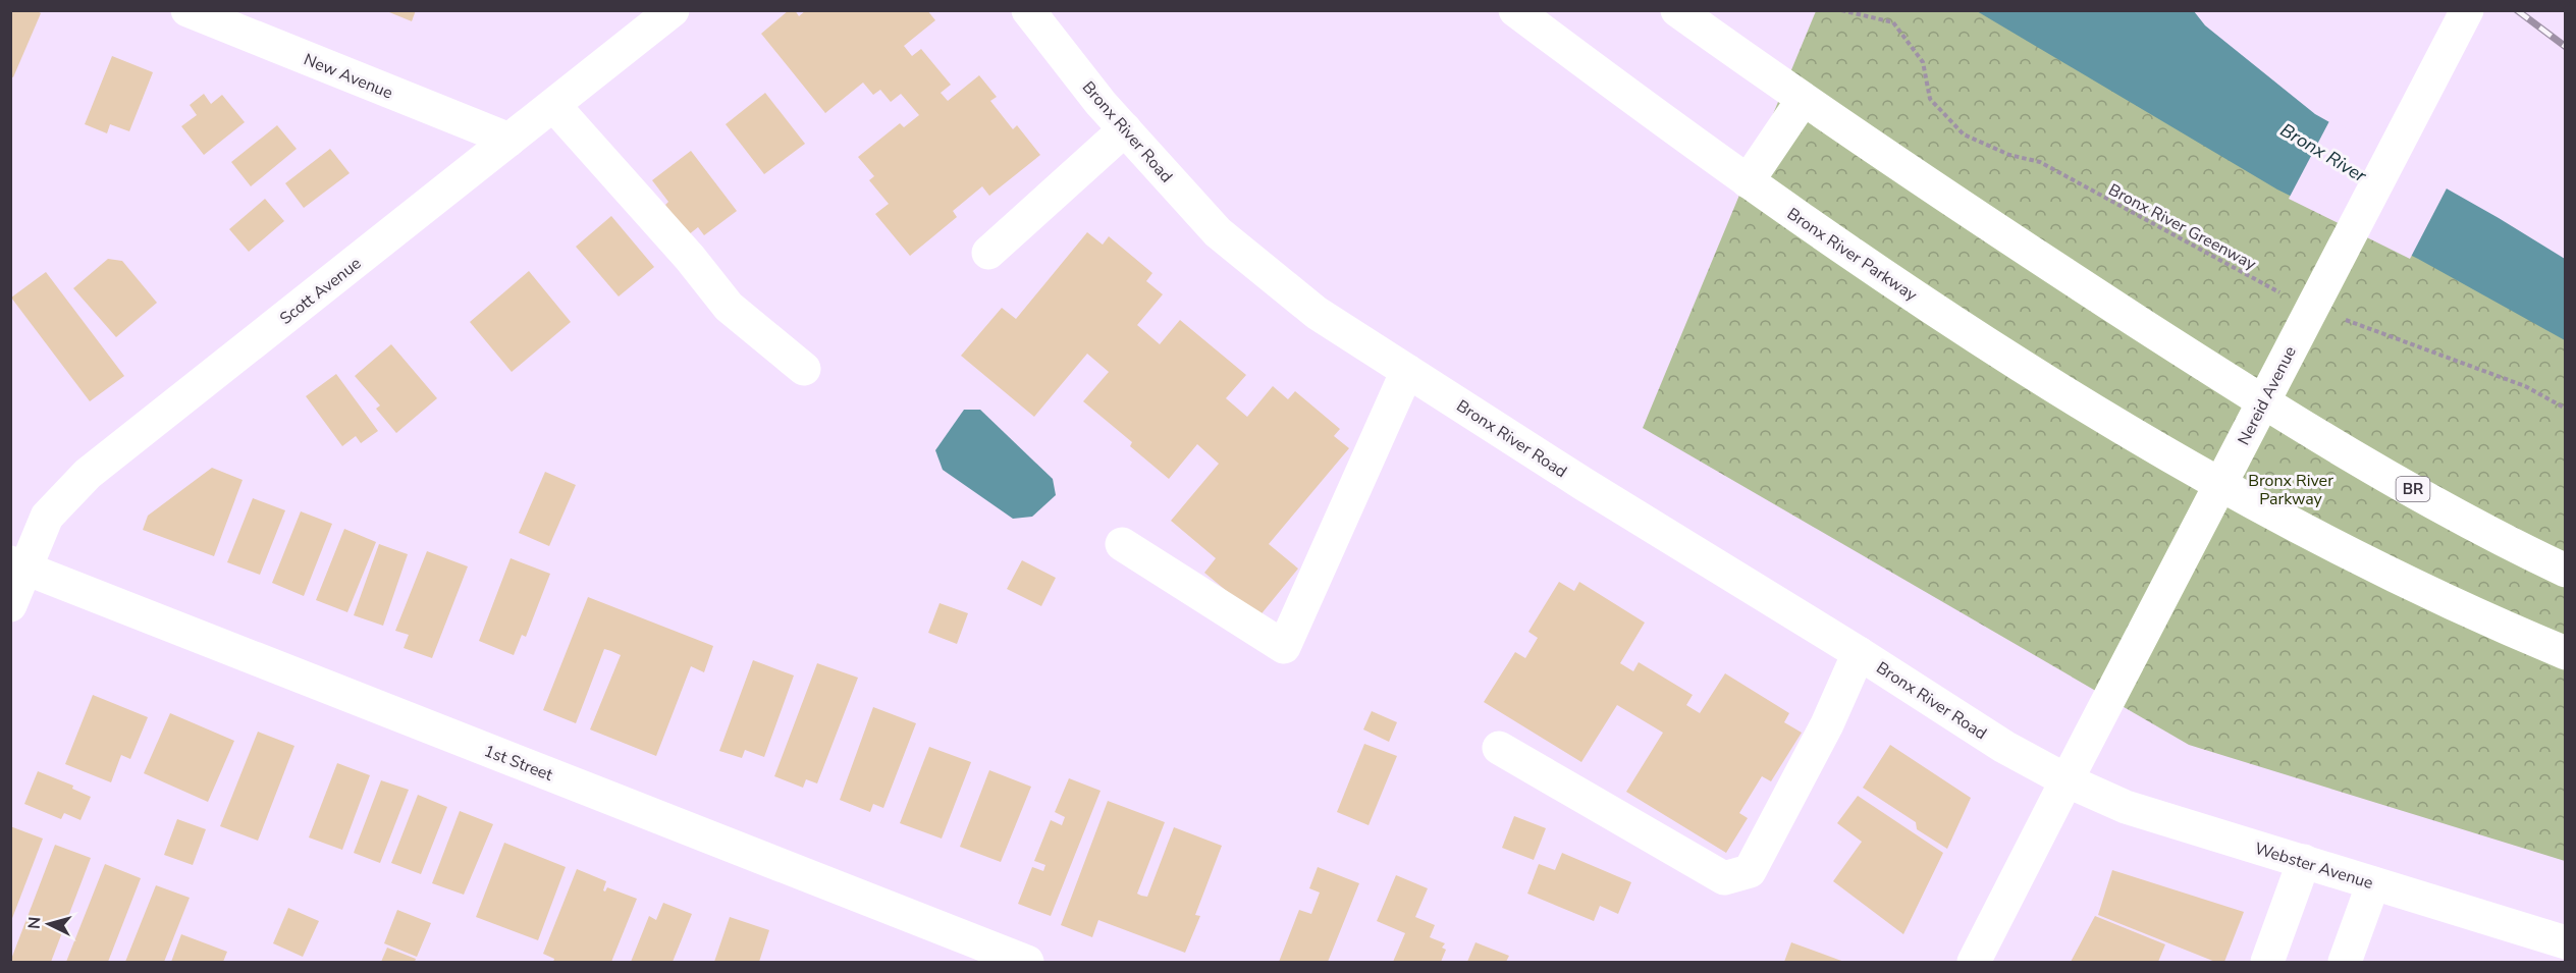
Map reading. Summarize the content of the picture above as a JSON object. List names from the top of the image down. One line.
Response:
{"streets":{"main road":["New Avenue","Bronx River Road","Bronx River Parkway","Scott Avenue","Nereid Avenue","BR","1st Street","Webster Avenue"],"path":["Bronx River Greenway"]},"crossings":[["New Avenue","Scott Avenue"],["Bronx River Road","Nereid Avenue"],["Bronx River Road","Webster Avenue"],["Scott Avenue","1st Street"],["Nereid Avenue","Webster Avenue"]],"water":["Bronx River"],"parks":["Bronx River Parkway"],"north":"left"}
